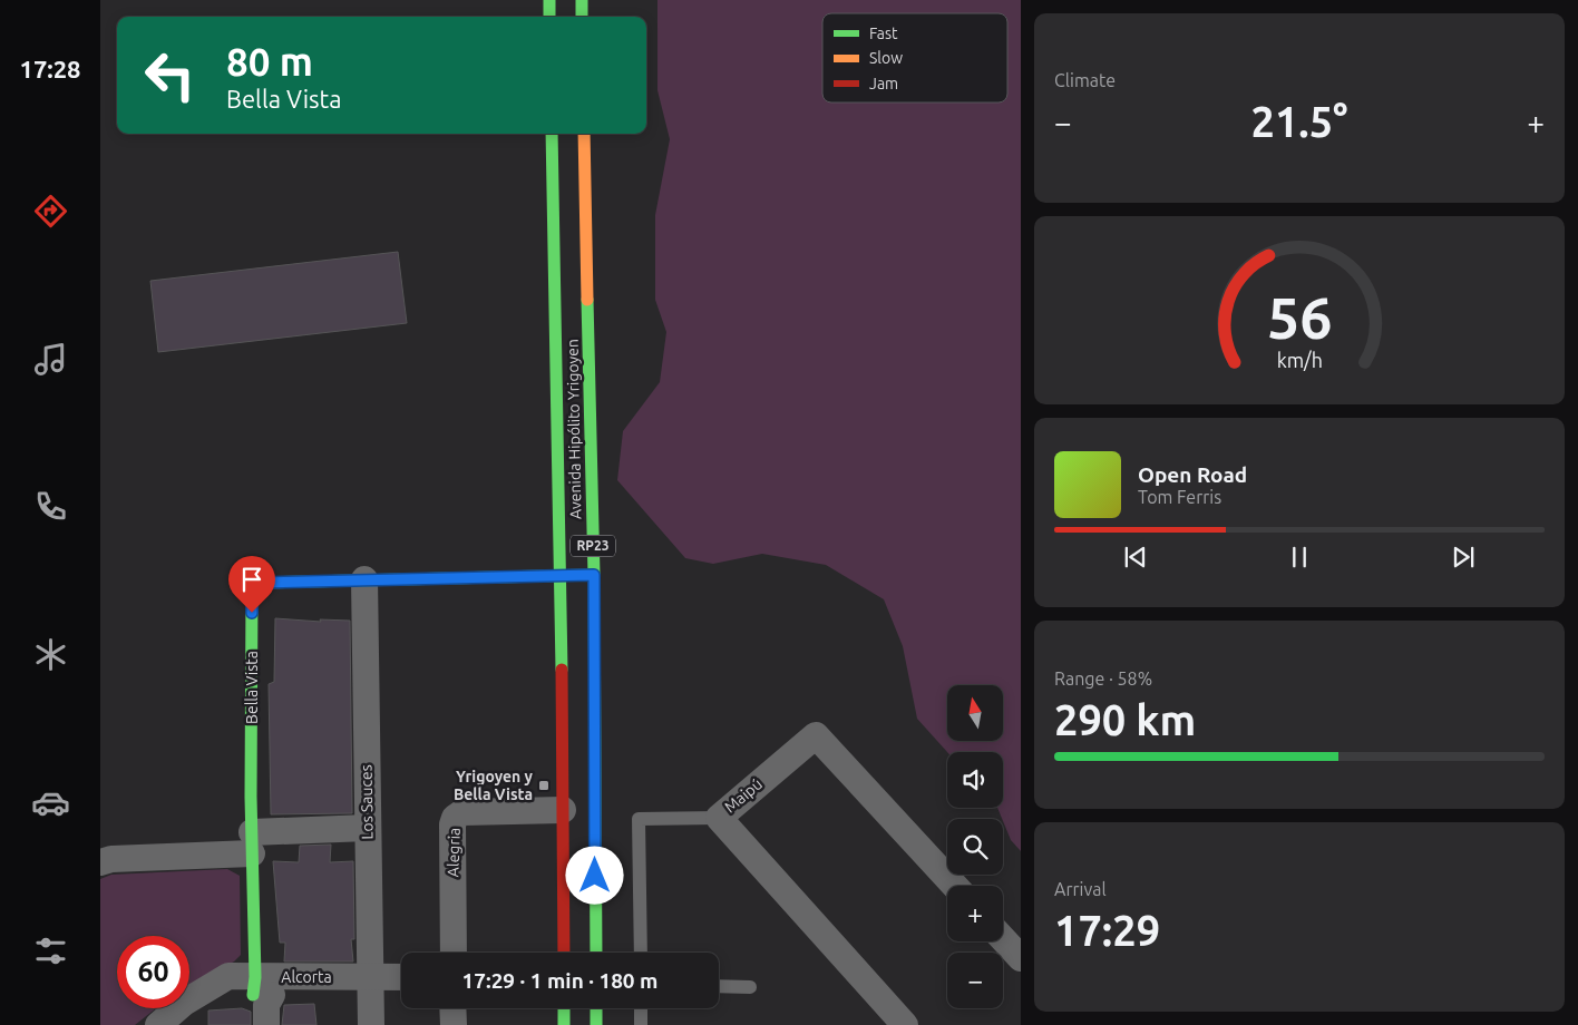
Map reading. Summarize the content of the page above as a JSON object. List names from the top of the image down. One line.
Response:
{"streets":{"main road":["Avenida Hipólito Yrigoyen","RP23","Bella Vista"],"street":["Maipú","Los Sauces","Alegria","Alcorta"]},"crossings":[["Avenida Hipólito Yrigoyen","Bella Vista"],["Avenida Hipólito Yrigoyen","Alegria"],["Bella Vista","Los Sauces"],["Bella Vista","Alcorta"],["Los Sauces","Alcorta"]],"places":{"transit":["Yrigoyen y Bella Vista"]},"legend":["Fast","Slow","Jam"],"north":"top","page":{"tabs":"17:28","tile":["Climate",["Range · 58%","290 km"],["Arrival","17:29"]],"turn":["80 m","Bella Vista"],"heat":["−","21.5°","+"],"song":["Open Road","Tom Ferris"],"map_buttons":["+","−"],"limit":"60","trip":"17:29 · 1 min · 180 m","gauge":["56","km/h"]}}
